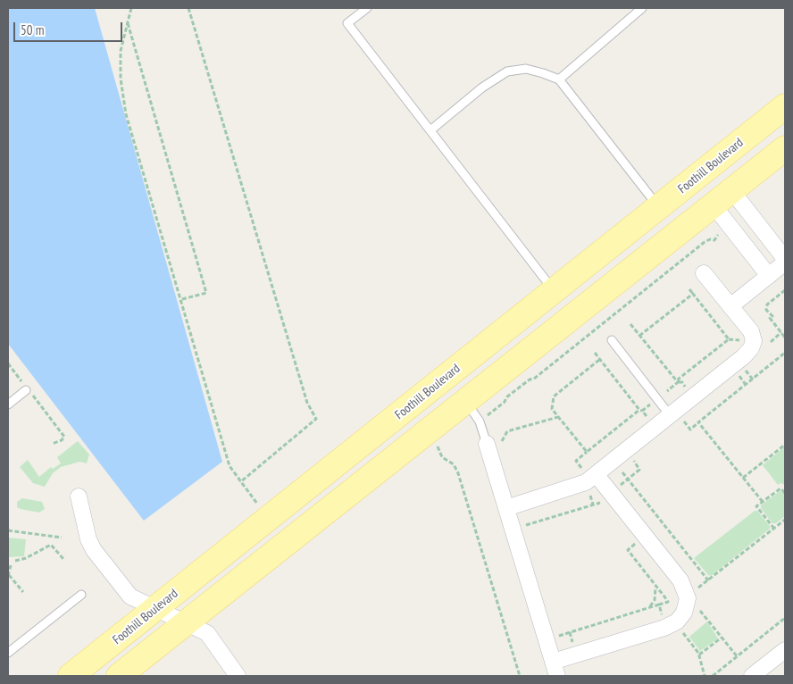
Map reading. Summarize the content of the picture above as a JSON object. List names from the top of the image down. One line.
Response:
{"streets":{"main road":["Foothill Boulevard"]},"scale_bar":"50 m"}
